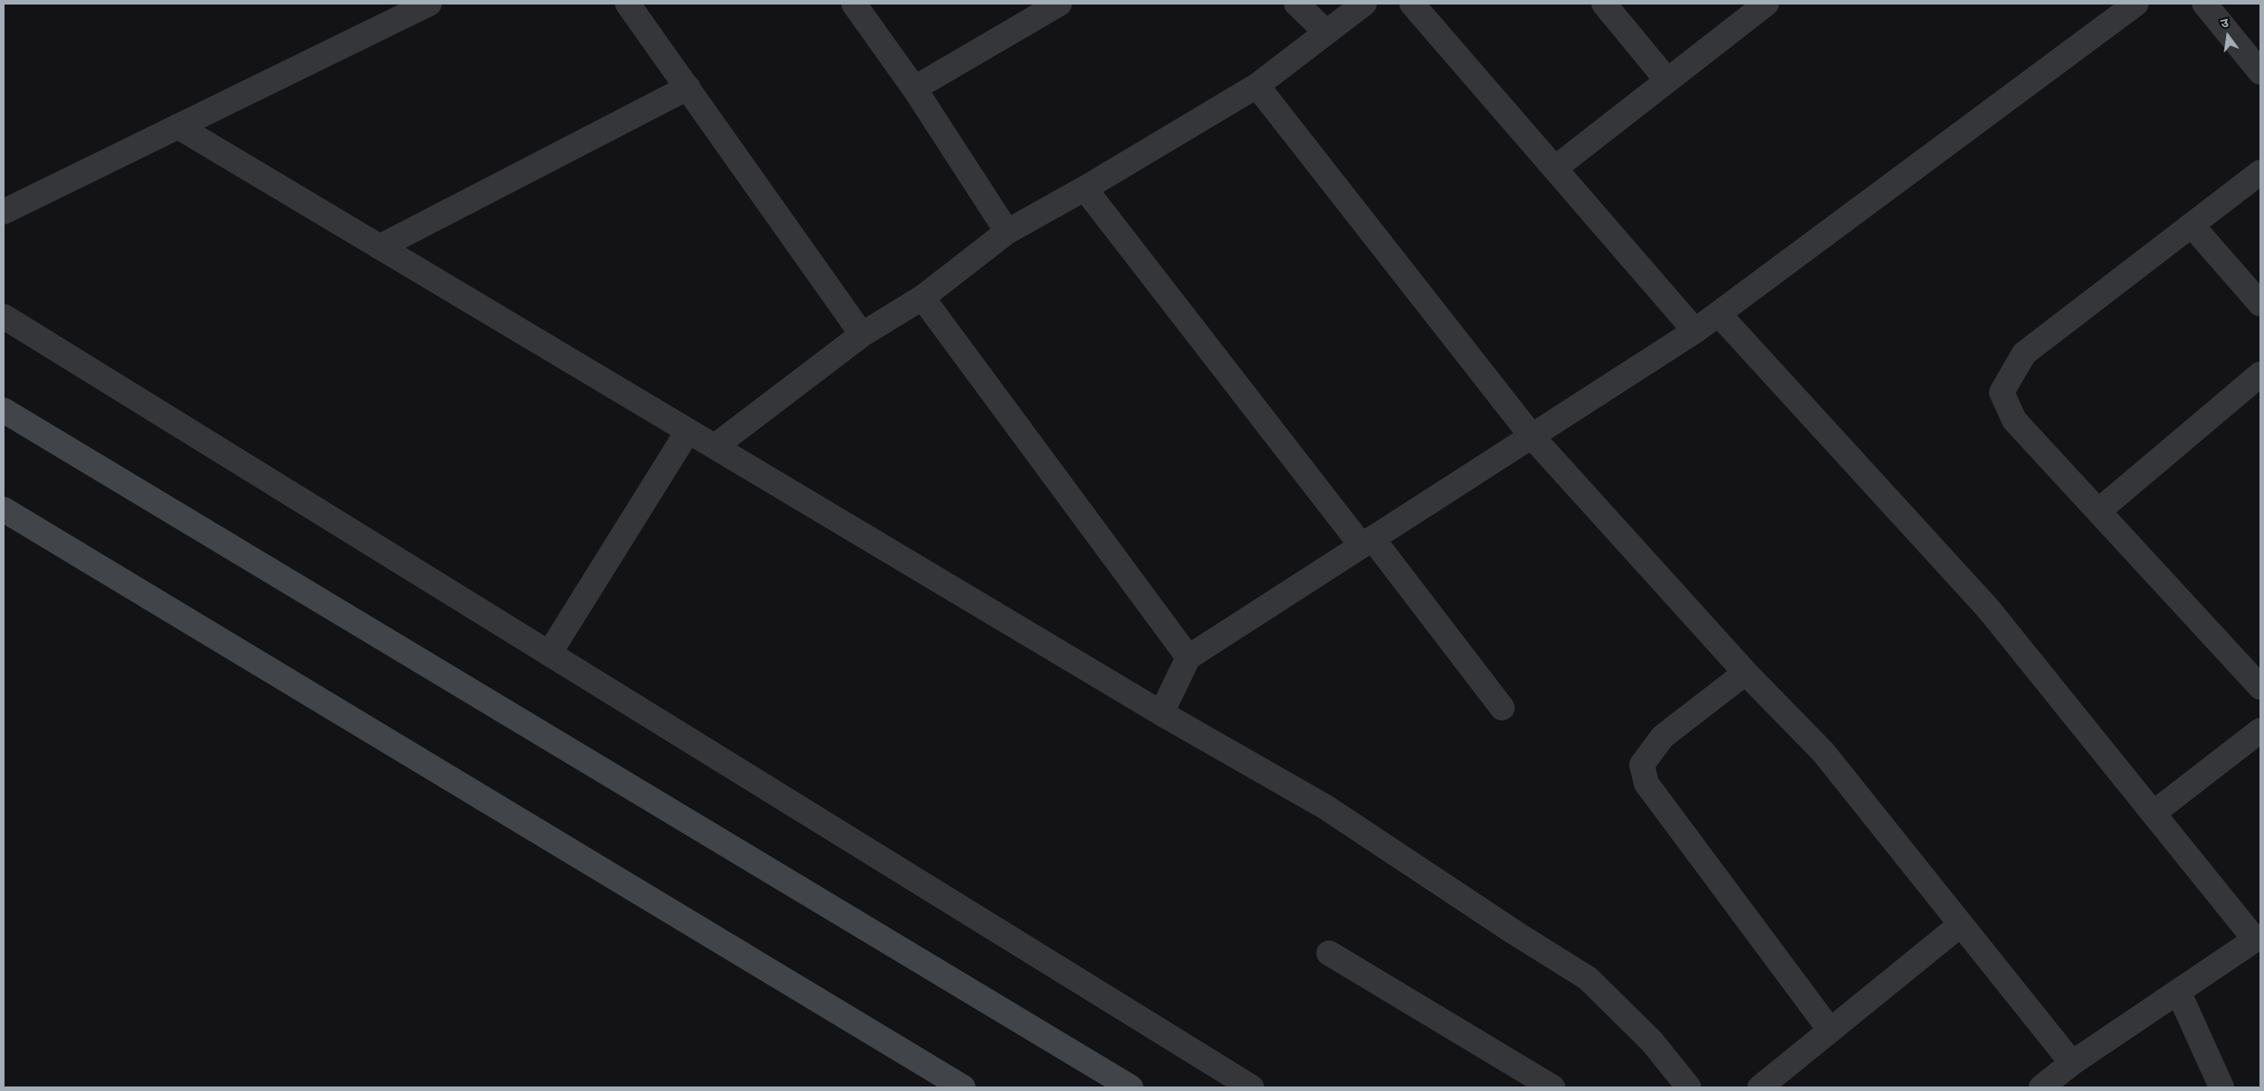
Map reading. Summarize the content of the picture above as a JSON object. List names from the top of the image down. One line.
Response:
{"north":"top"}
